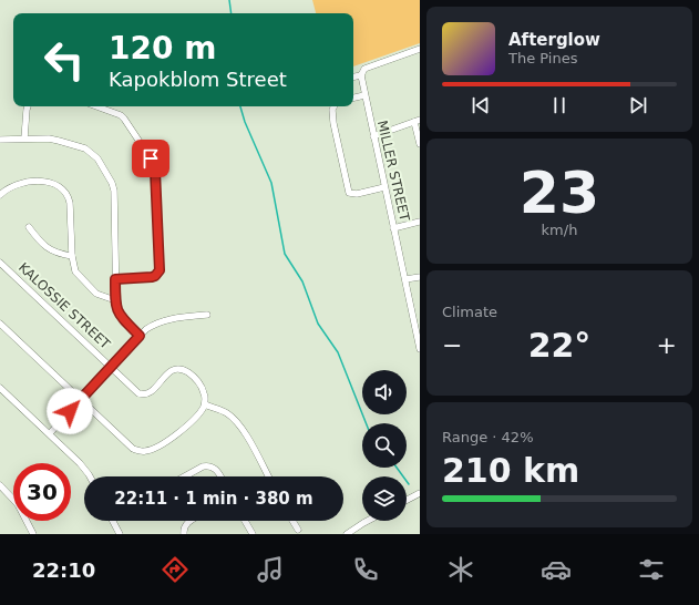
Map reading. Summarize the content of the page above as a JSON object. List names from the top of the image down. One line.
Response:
{"streets":{"street":["MILLER STREET","KALOSSIE STREET"]},"page":{"turn":["120 m","Kapokblom Street"],"song":["Afterglow","The Pines"],"tile":[["23","km/h"],"Climate",["Range · 42%","210 km"]],"heat":["−","22°","+"],"limit":"30","trip":"22:11 · 1 min · 380 m","tabs":"22:10"}}
